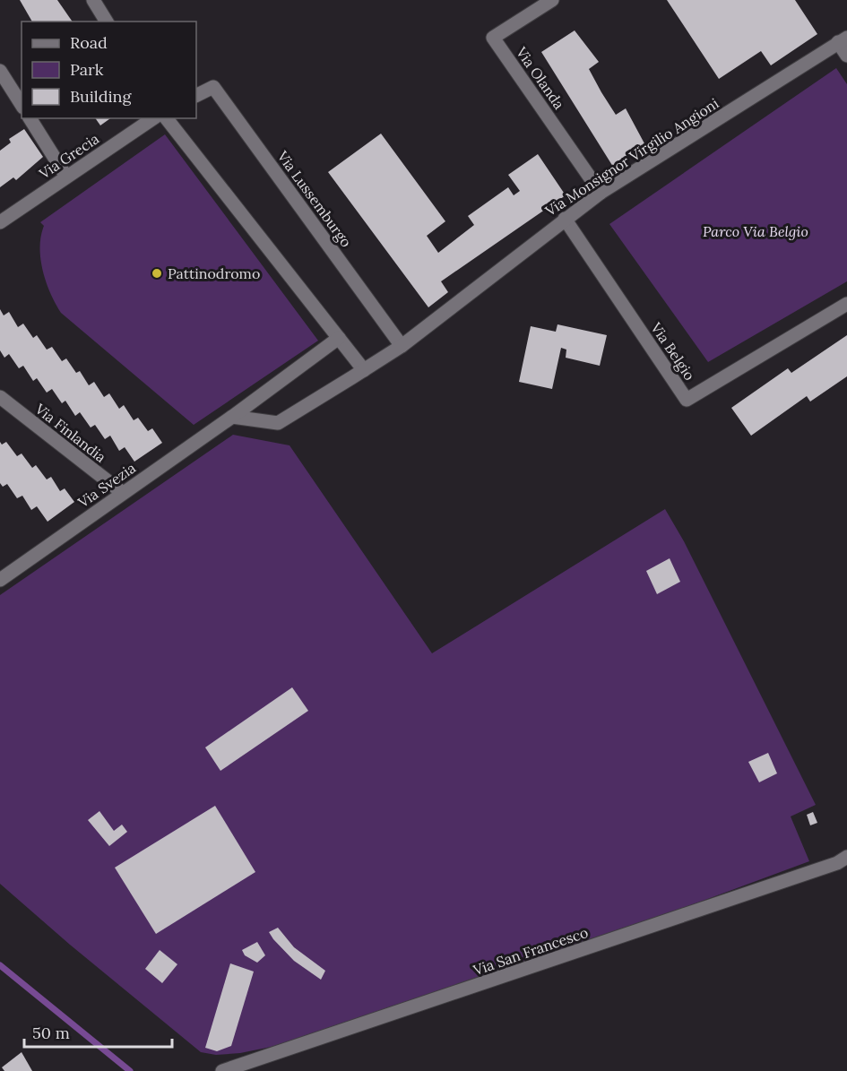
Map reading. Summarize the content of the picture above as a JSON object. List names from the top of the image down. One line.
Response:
{"streets":{"street":["Via Olanda","Via Grecia","Via Monsignor Virgilio Angioni","Via Lussemburgo","Via Belgio","Via Finlandia","Via Svezia","Via San Francesco"]},"crossings":[["Via Olanda","Via Monsignor Virgilio Angioni"],["Via Monsignor Virgilio Angioni","Via Lussemburgo"],["Via Monsignor Virgilio Angioni","Via Belgio"],["Via Finlandia","Via Svezia"]],"parks":["Parco Via Belgio"],"places":["Pattinodromo"],"legend":["Road","Park","Building"],"scale_bar":"50 m"}
